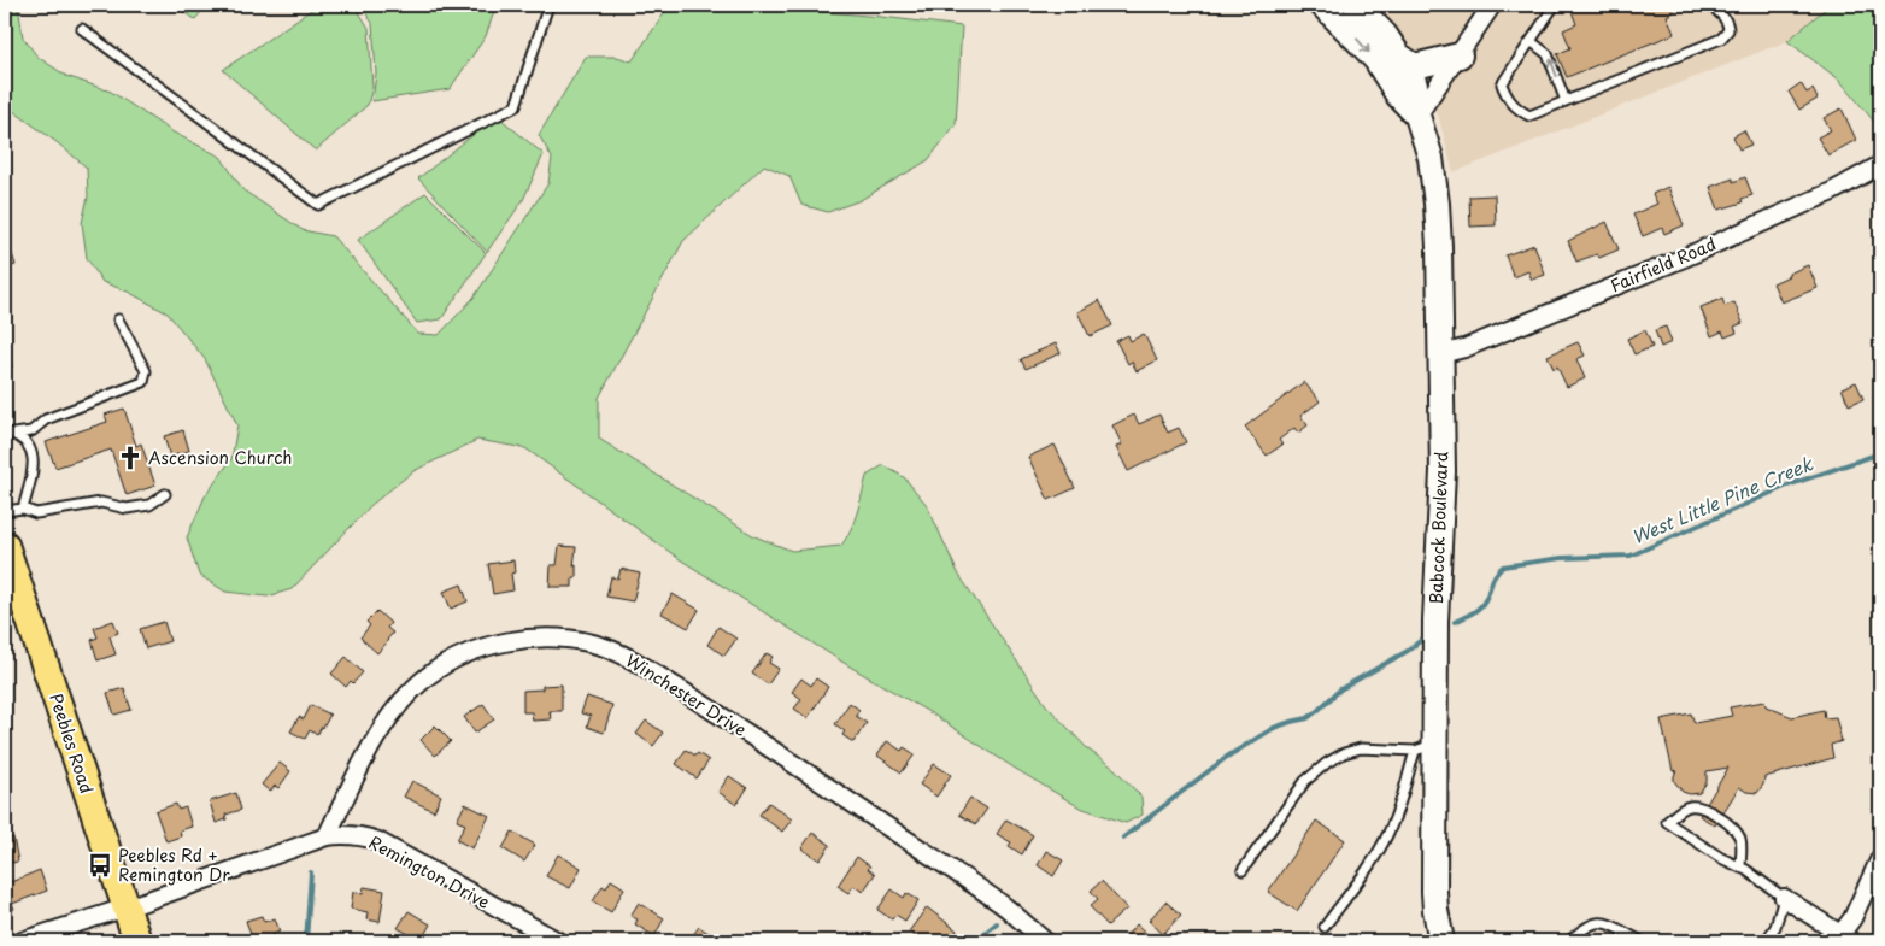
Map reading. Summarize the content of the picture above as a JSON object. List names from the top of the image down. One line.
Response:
{"streets":{"main road":["Peebles Road"],"street":["Fairfield Road","Babcock Boulevard","Winchester Drive","Remington Drive"]},"crossings":[["Fairfield Road","Babcock Boulevard"],["Winchester Drive","Remington Drive"],["Peebles Road","Remington Drive"]],"water":["West Little Pine Creek"],"places":{"church":["Ascension Church"],"bus stop":["Peebles Rd + Remington Dr"]}}
